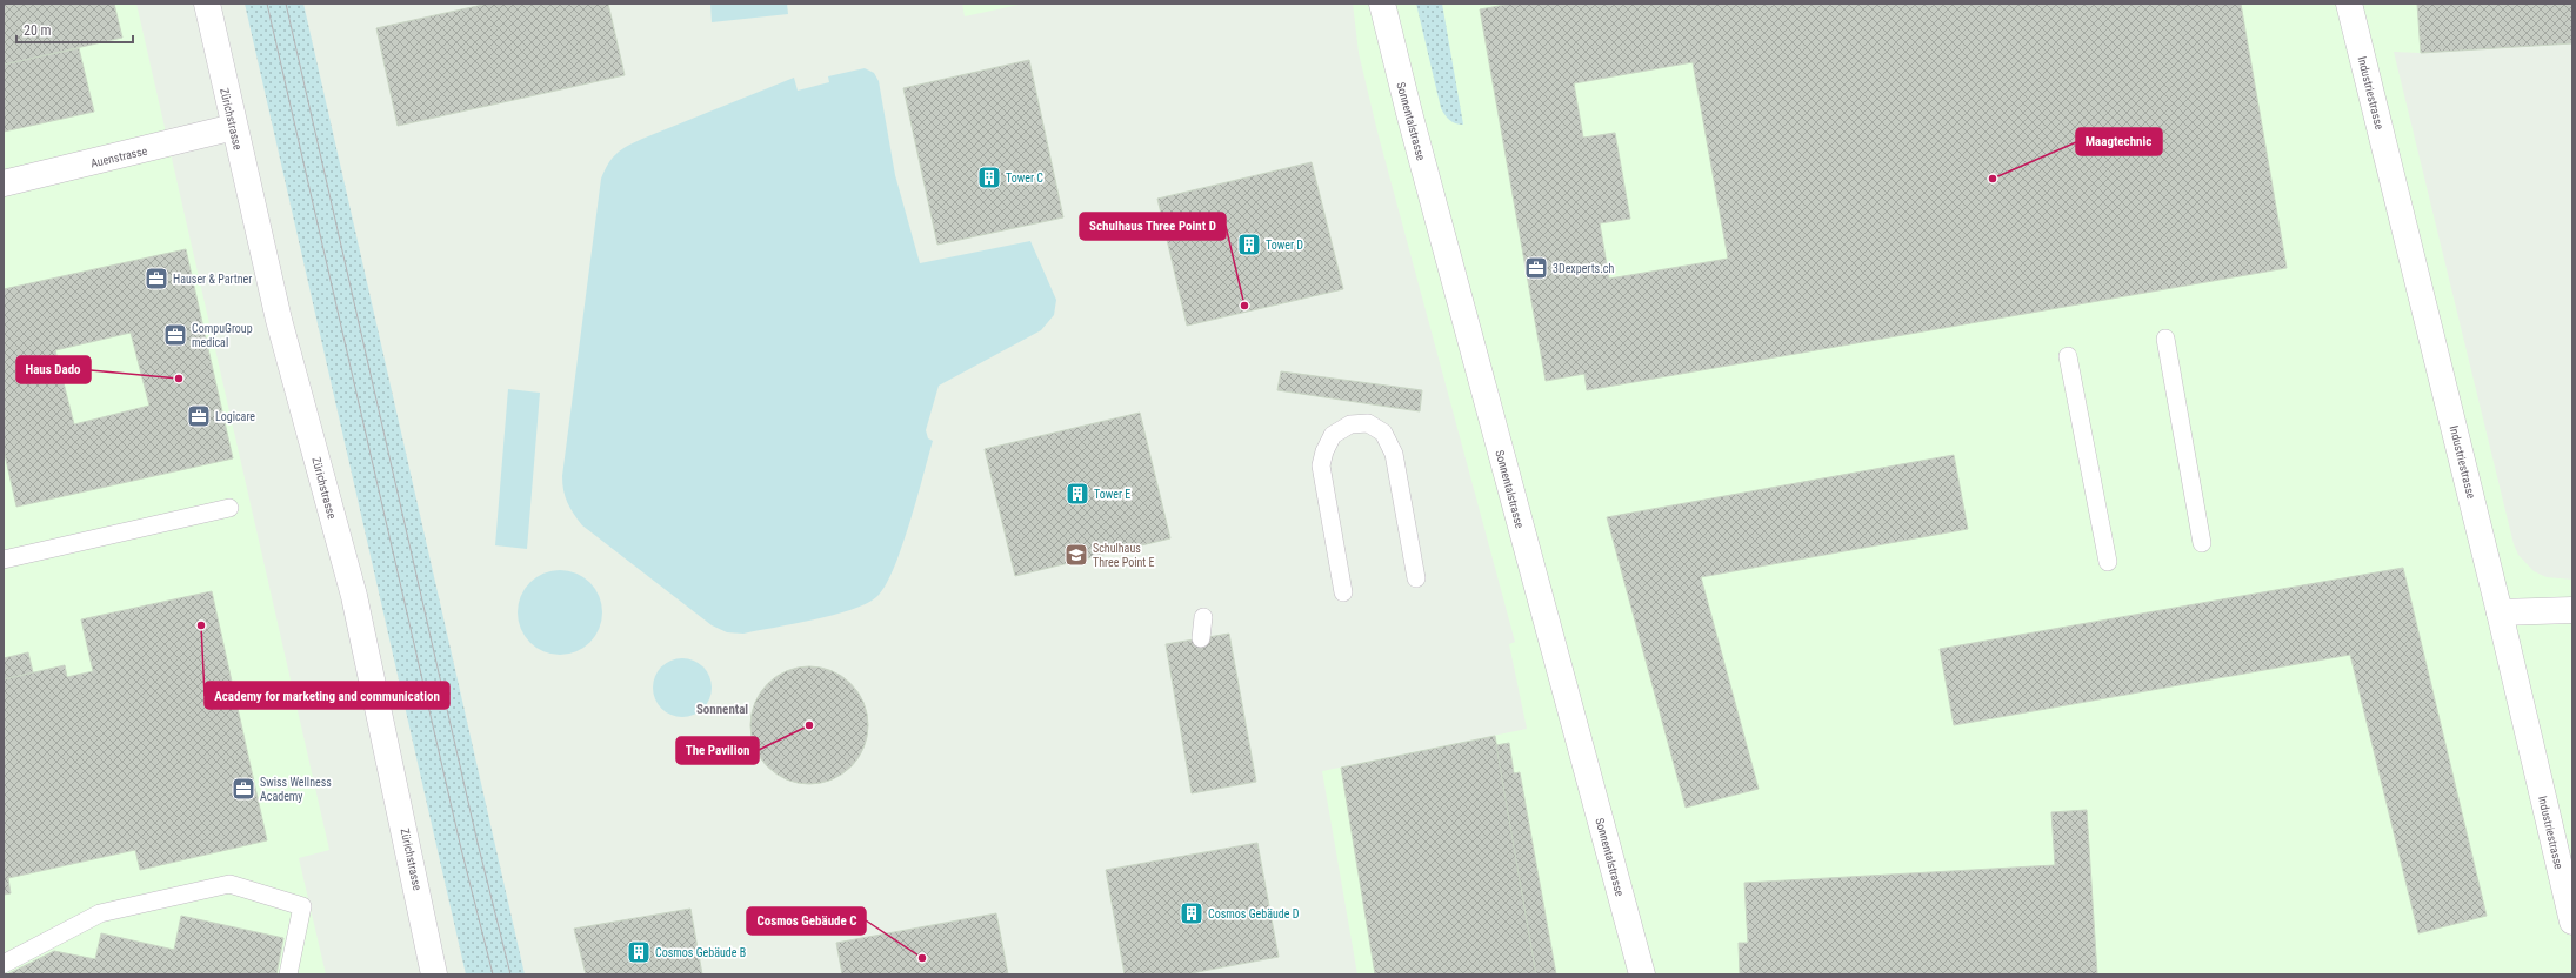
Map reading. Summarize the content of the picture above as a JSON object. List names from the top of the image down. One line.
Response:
{"streets":{"street":["Industriestrasse","Zürichstrasse","Sonnentalstrasse","Auenstrasse"]},"crossings":[["Zürichstrasse","Auenstrasse"]],"districts":["Sonnental"],"places":{"building":["Tower C","Tower D","Tower E","Cosmos Gebäude D","Cosmos Gebäude B"],"other":["Maagtechnic","Schulhaus Three Point D","Haus Dado","Academy for marketing and communication","The Pavilion","Cosmos Gebäude C"],"office":["3Dexperts.ch","Hauser & Partner","CompuGroup medical","Logicare","Swiss Wellness Academy"],"school or university":["Schulhaus Three Point E"]},"scale_bar":"20 m"}
